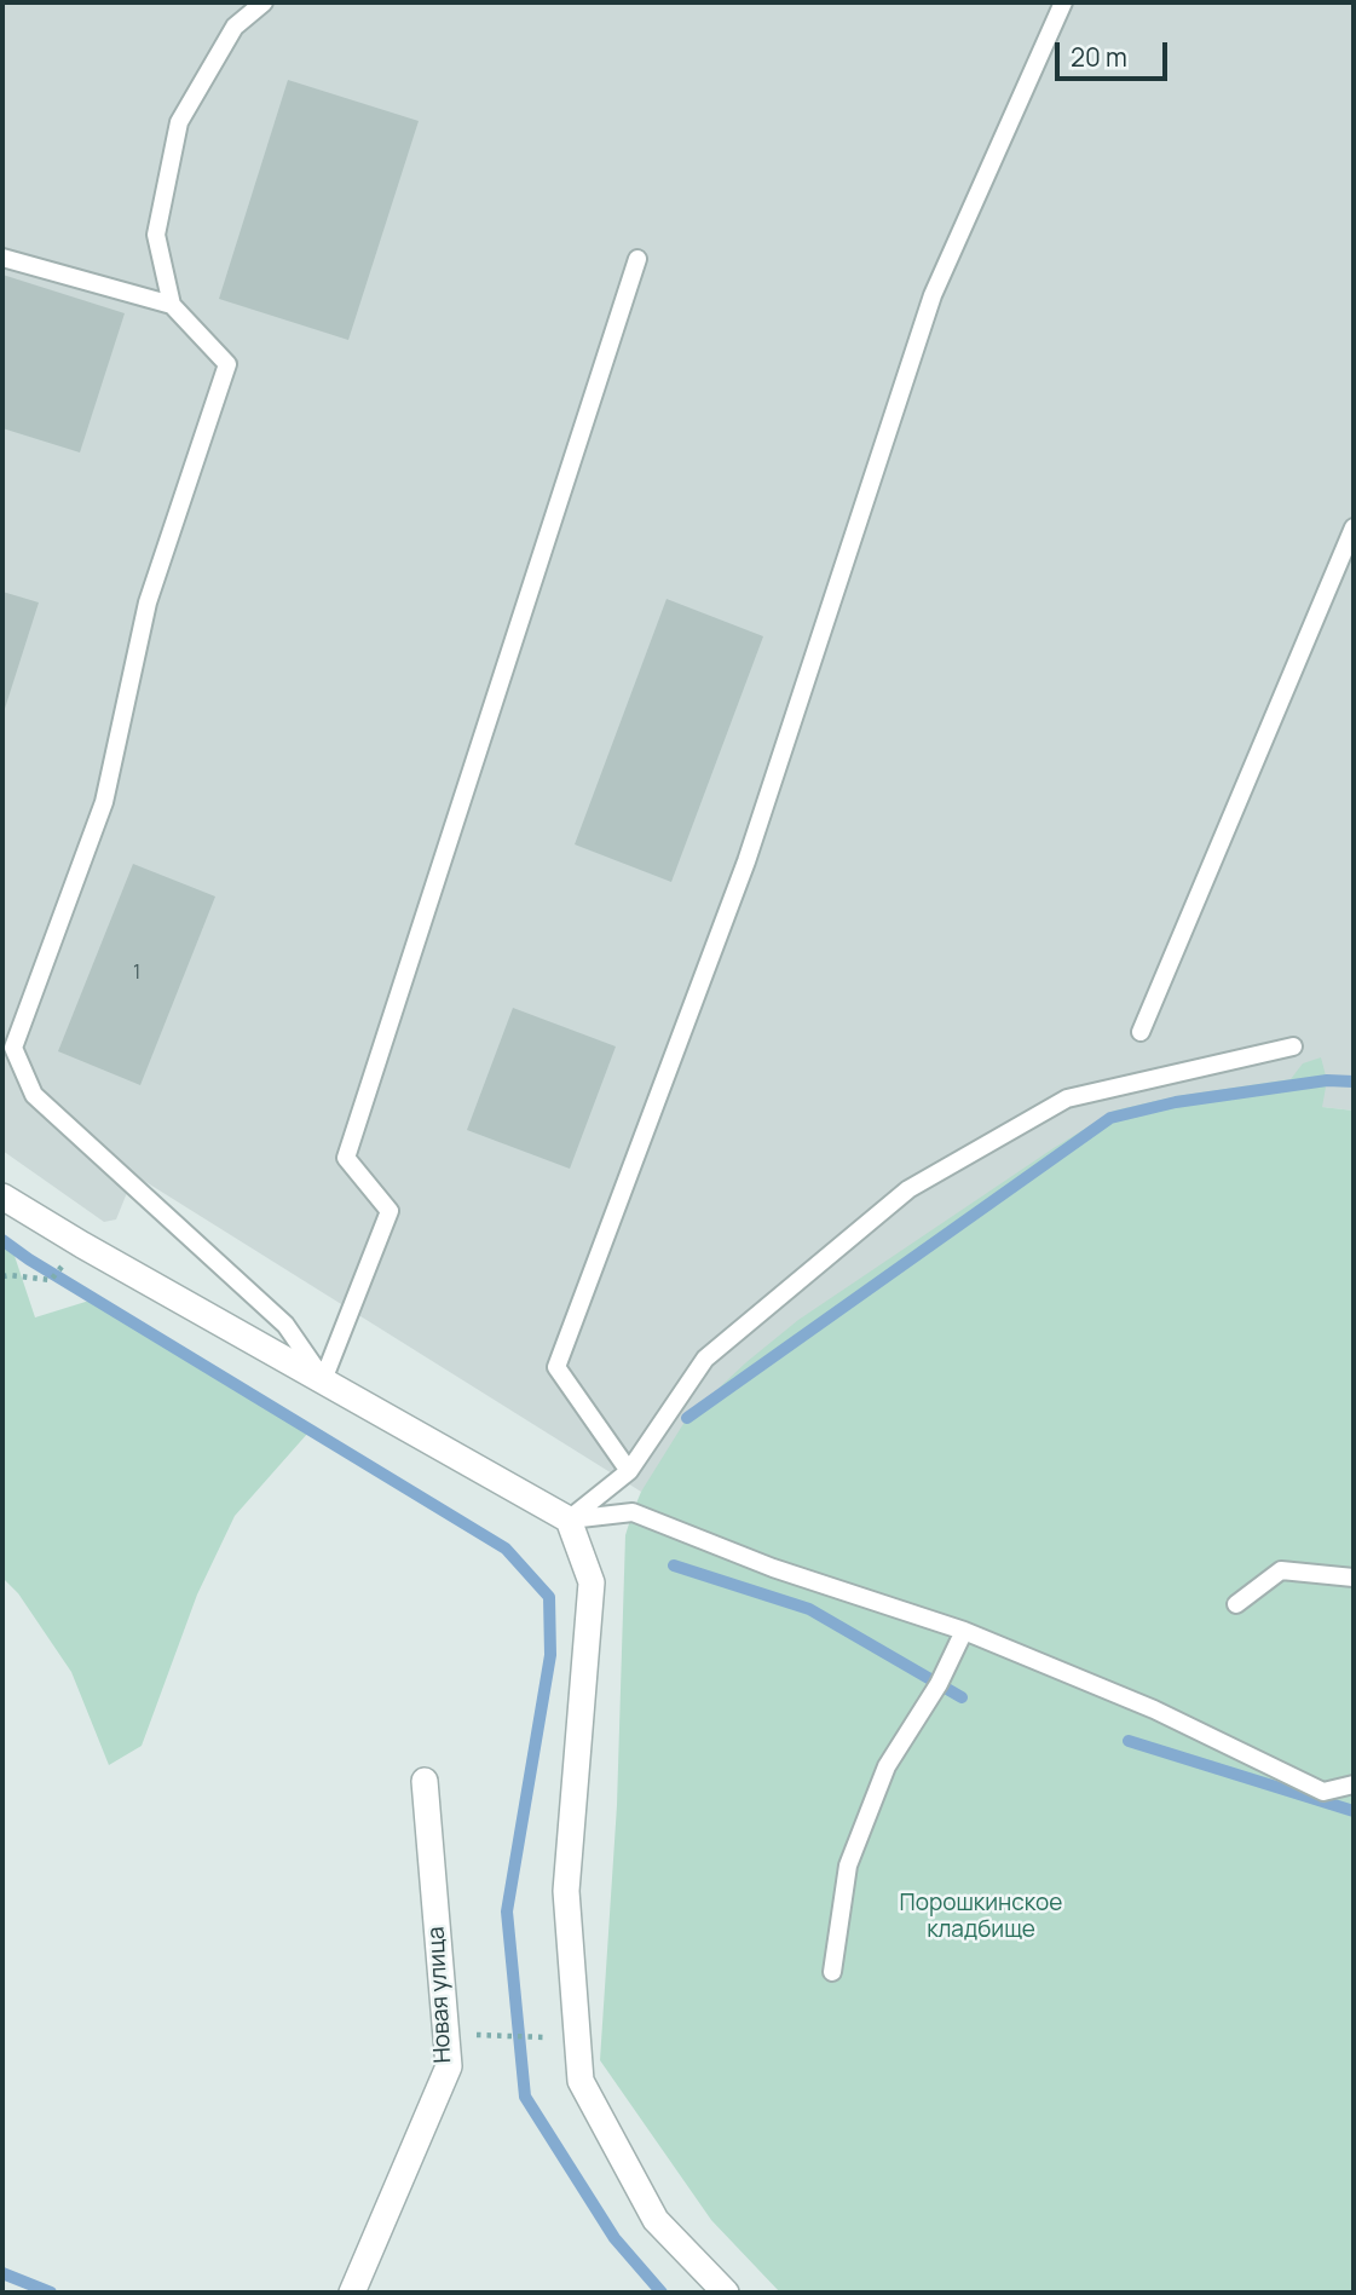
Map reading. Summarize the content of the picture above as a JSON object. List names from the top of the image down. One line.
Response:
{"streets":{"street":["Новая улица"]},"parks":["Порошкинское кладбище"],"house_numbers":["1"],"scale_bar":"20 m"}
